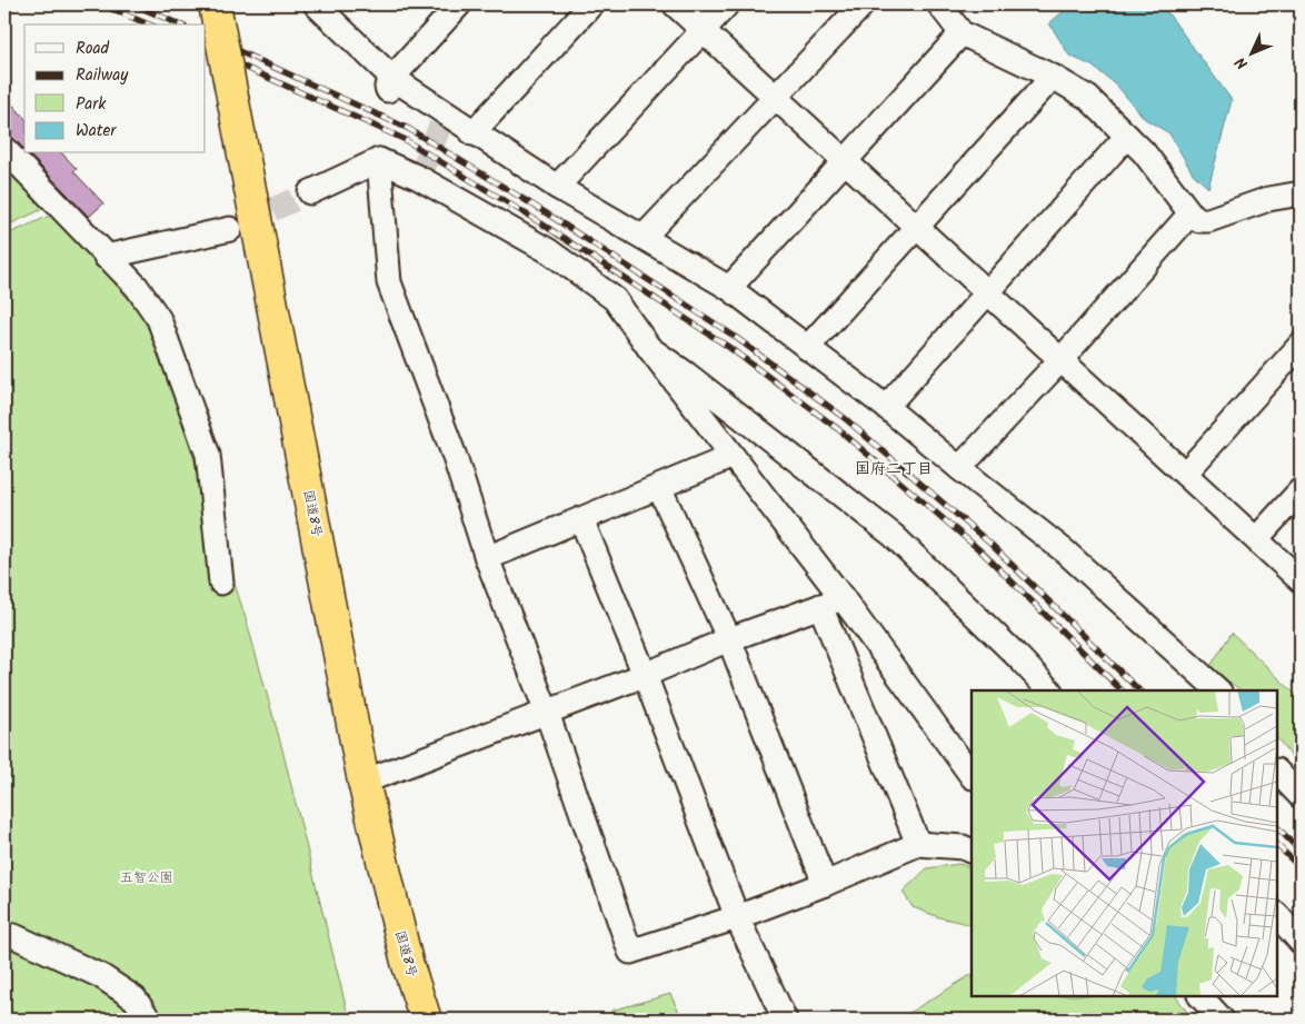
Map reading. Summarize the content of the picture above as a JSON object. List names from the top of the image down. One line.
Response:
{"streets":{"highway":["国道8号"]},"districts":["国府二丁目"],"parks":["五智公園"],"legend":["Road","Railway","Park","Water"],"north":"bottom left"}
